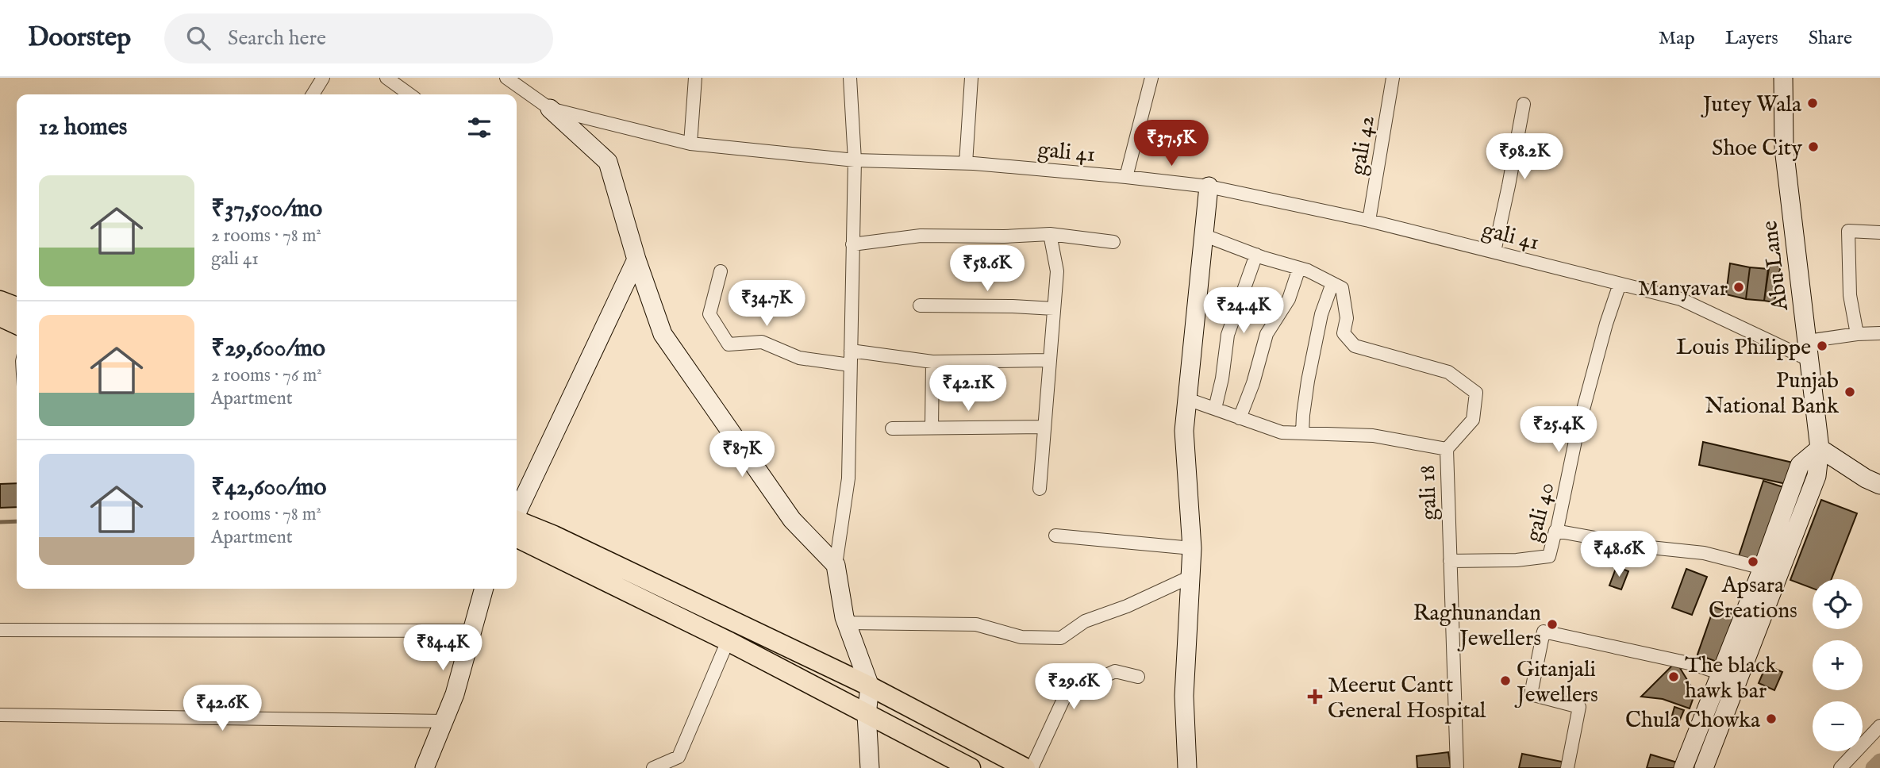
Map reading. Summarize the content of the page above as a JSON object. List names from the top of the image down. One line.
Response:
{"streets":{"street":["gali 42","gali 41","Abu Lane","gali 18","gali 40"]},"crossings":[["gali 42","gali 41"],["gali 41","Abu Lane"],["gali 41","gali 40"],["gali 18","gali 40"]],"places":{"other":["Jutey Wala","Shoe City","Manyavar","Louis Philippe","Punjab National Bank","Apsara Creations","Raghunandan Jewellers","The black hawk bar","Gitanjali Jewellers","Chula Chowka"],"health":["Meerut Cantt General Hospital"]},"page":{"header":"Doorstep","search":"Search here","nav":["Map","Layers","Share"],"heading":"12 homes","price":["₹37.5K","₹98.2K","₹58.6K","₹34.7K","₹24.4K","₹42.1K","₹25.4K","₹87K","₹48.6K","₹84.4K","₹29.6K","₹42.6K"],"list":[{"name":"₹37,500/mo","note":"2 rooms · 78 m² · gali 41"},{"name":"₹29,600/mo","note":"2 rooms · 76 m² · Apartment"},{"name":"₹42,600/mo","note":"2 rooms · 78 m² · Apartment"}],"map_buttons":["+","−"]}}
